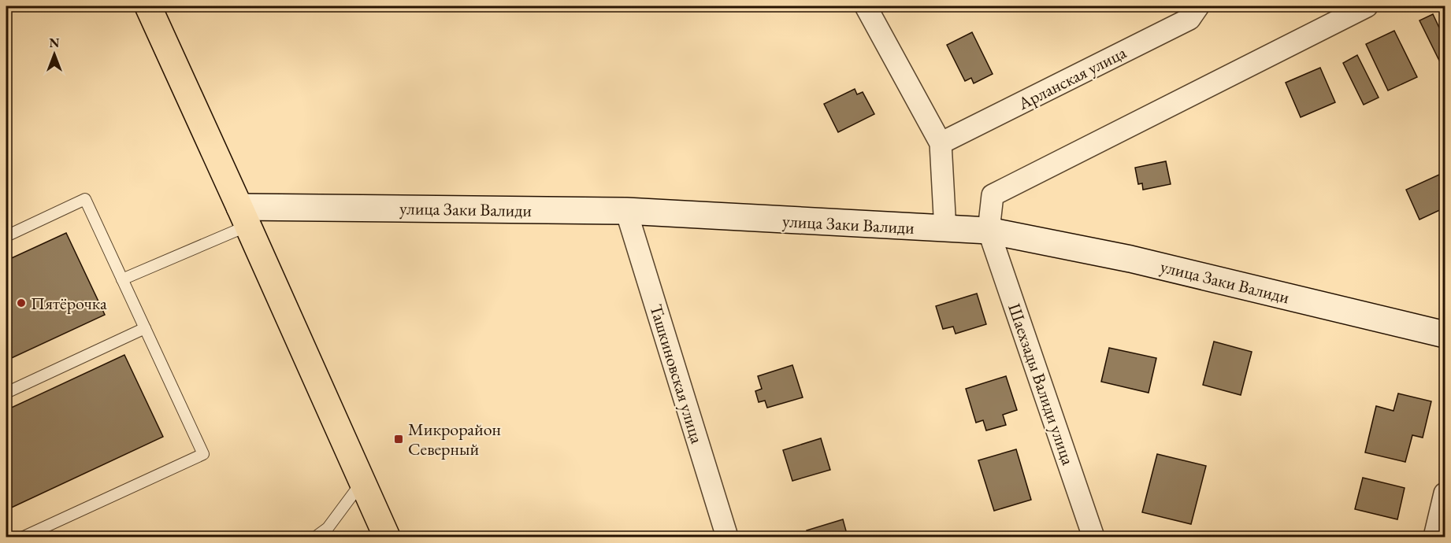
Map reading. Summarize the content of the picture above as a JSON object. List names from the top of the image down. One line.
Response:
{"streets":{"street":["Арланская улица","улица Заки Валиди","Ташкиновская улица","Шаехзады Валиди улица"]},"crossings":[["улица Заки Валиди","Ташкиновская улица"],["улица Заки Валиди","Шаехзады Валиди улица"]],"places":{"other":["Пятёрочка"],"transit":["Микрорайон Северный"]},"north":"top"}
